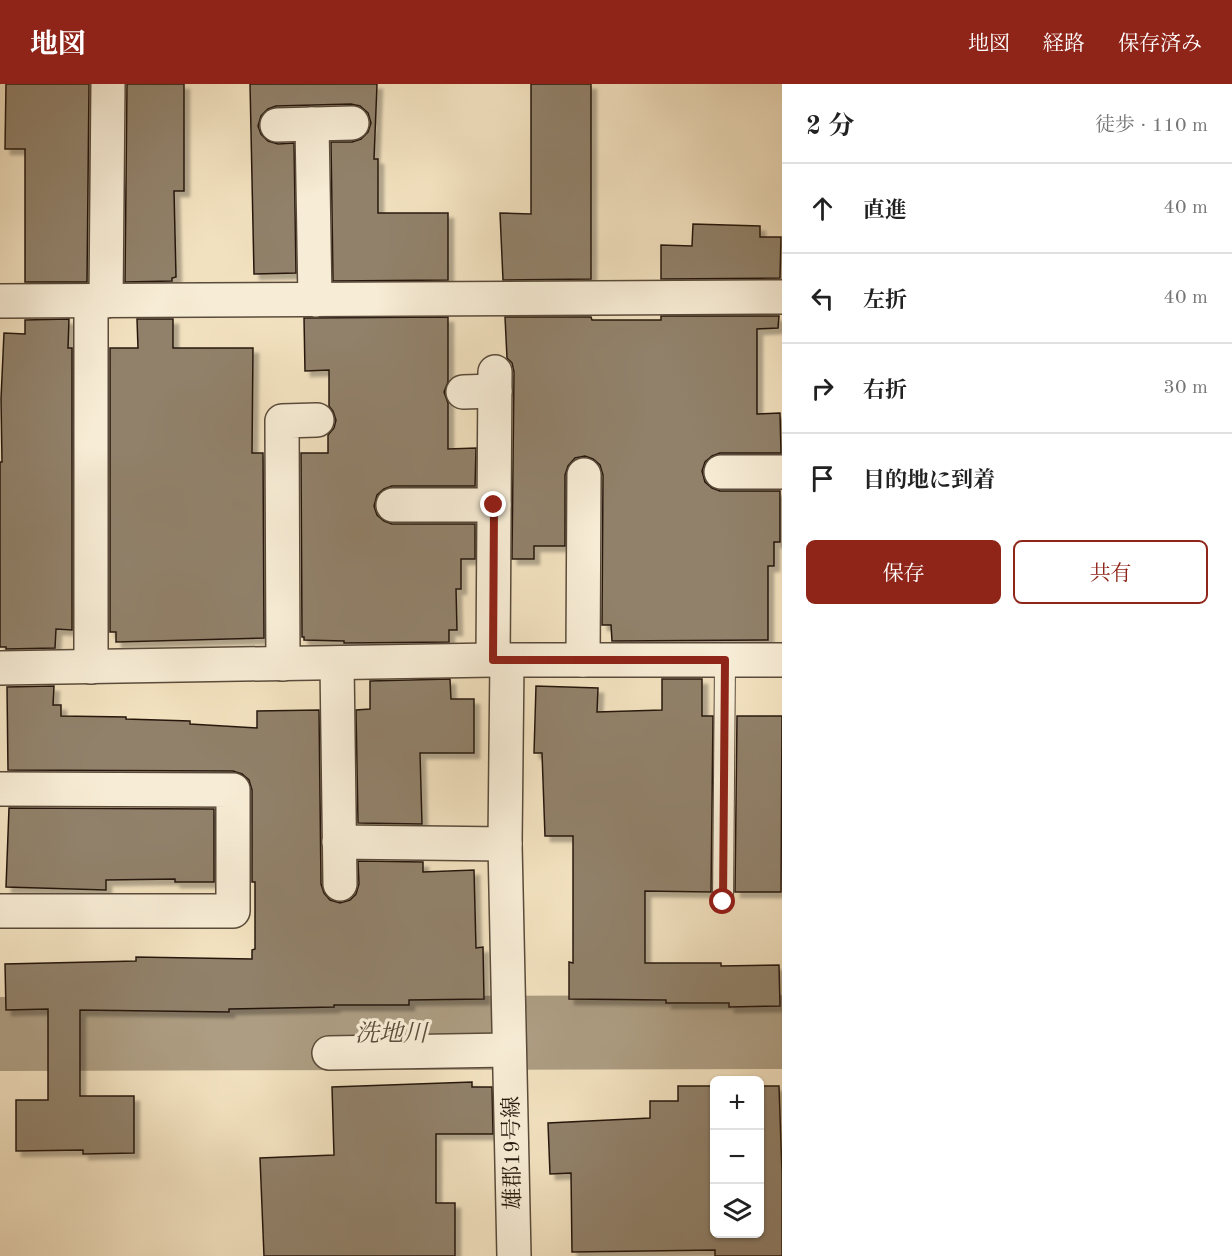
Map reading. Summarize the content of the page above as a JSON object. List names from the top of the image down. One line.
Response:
{"streets":{"street":["雄郡19号線"]},"water":["洗地川"],"page":{"header":"地図","nav":["地図","経路","保存済み"],"heading":["2 分","徒歩 · 110 m"],"list":[["直進","40 m"],["左折","40 m"],["右折","30 m"],"目的地に到着"],"buttons":["保存","共有"],"map_buttons":["+","−"]}}
